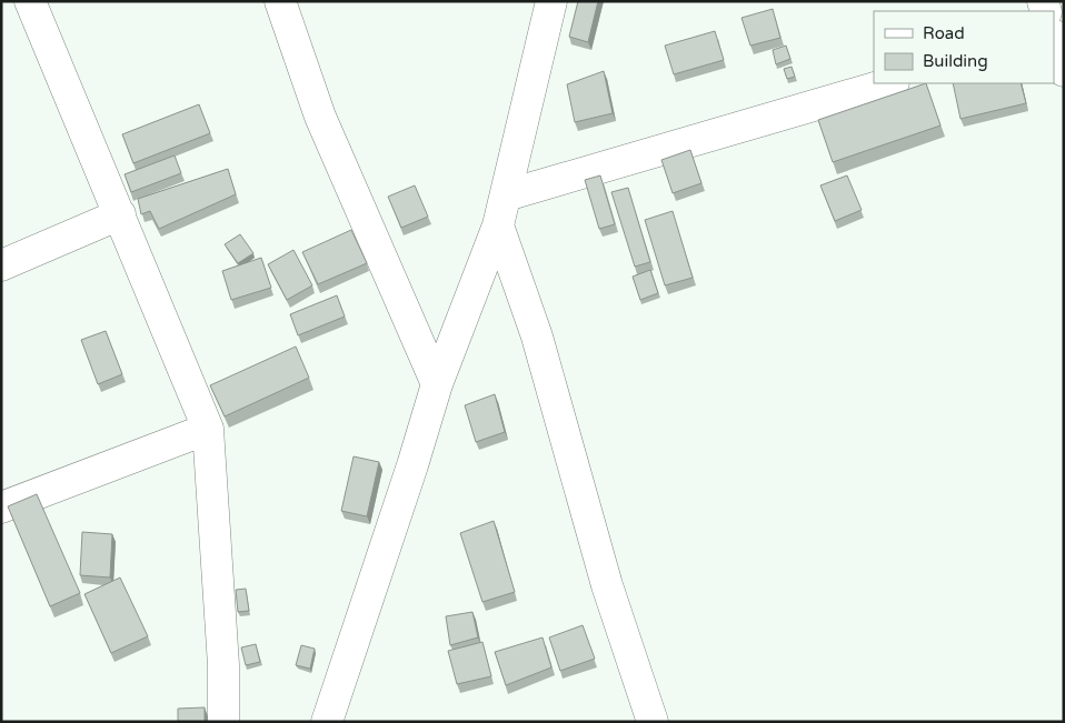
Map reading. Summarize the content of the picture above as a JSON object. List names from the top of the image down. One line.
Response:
{"legend":["Road","Building"]}
